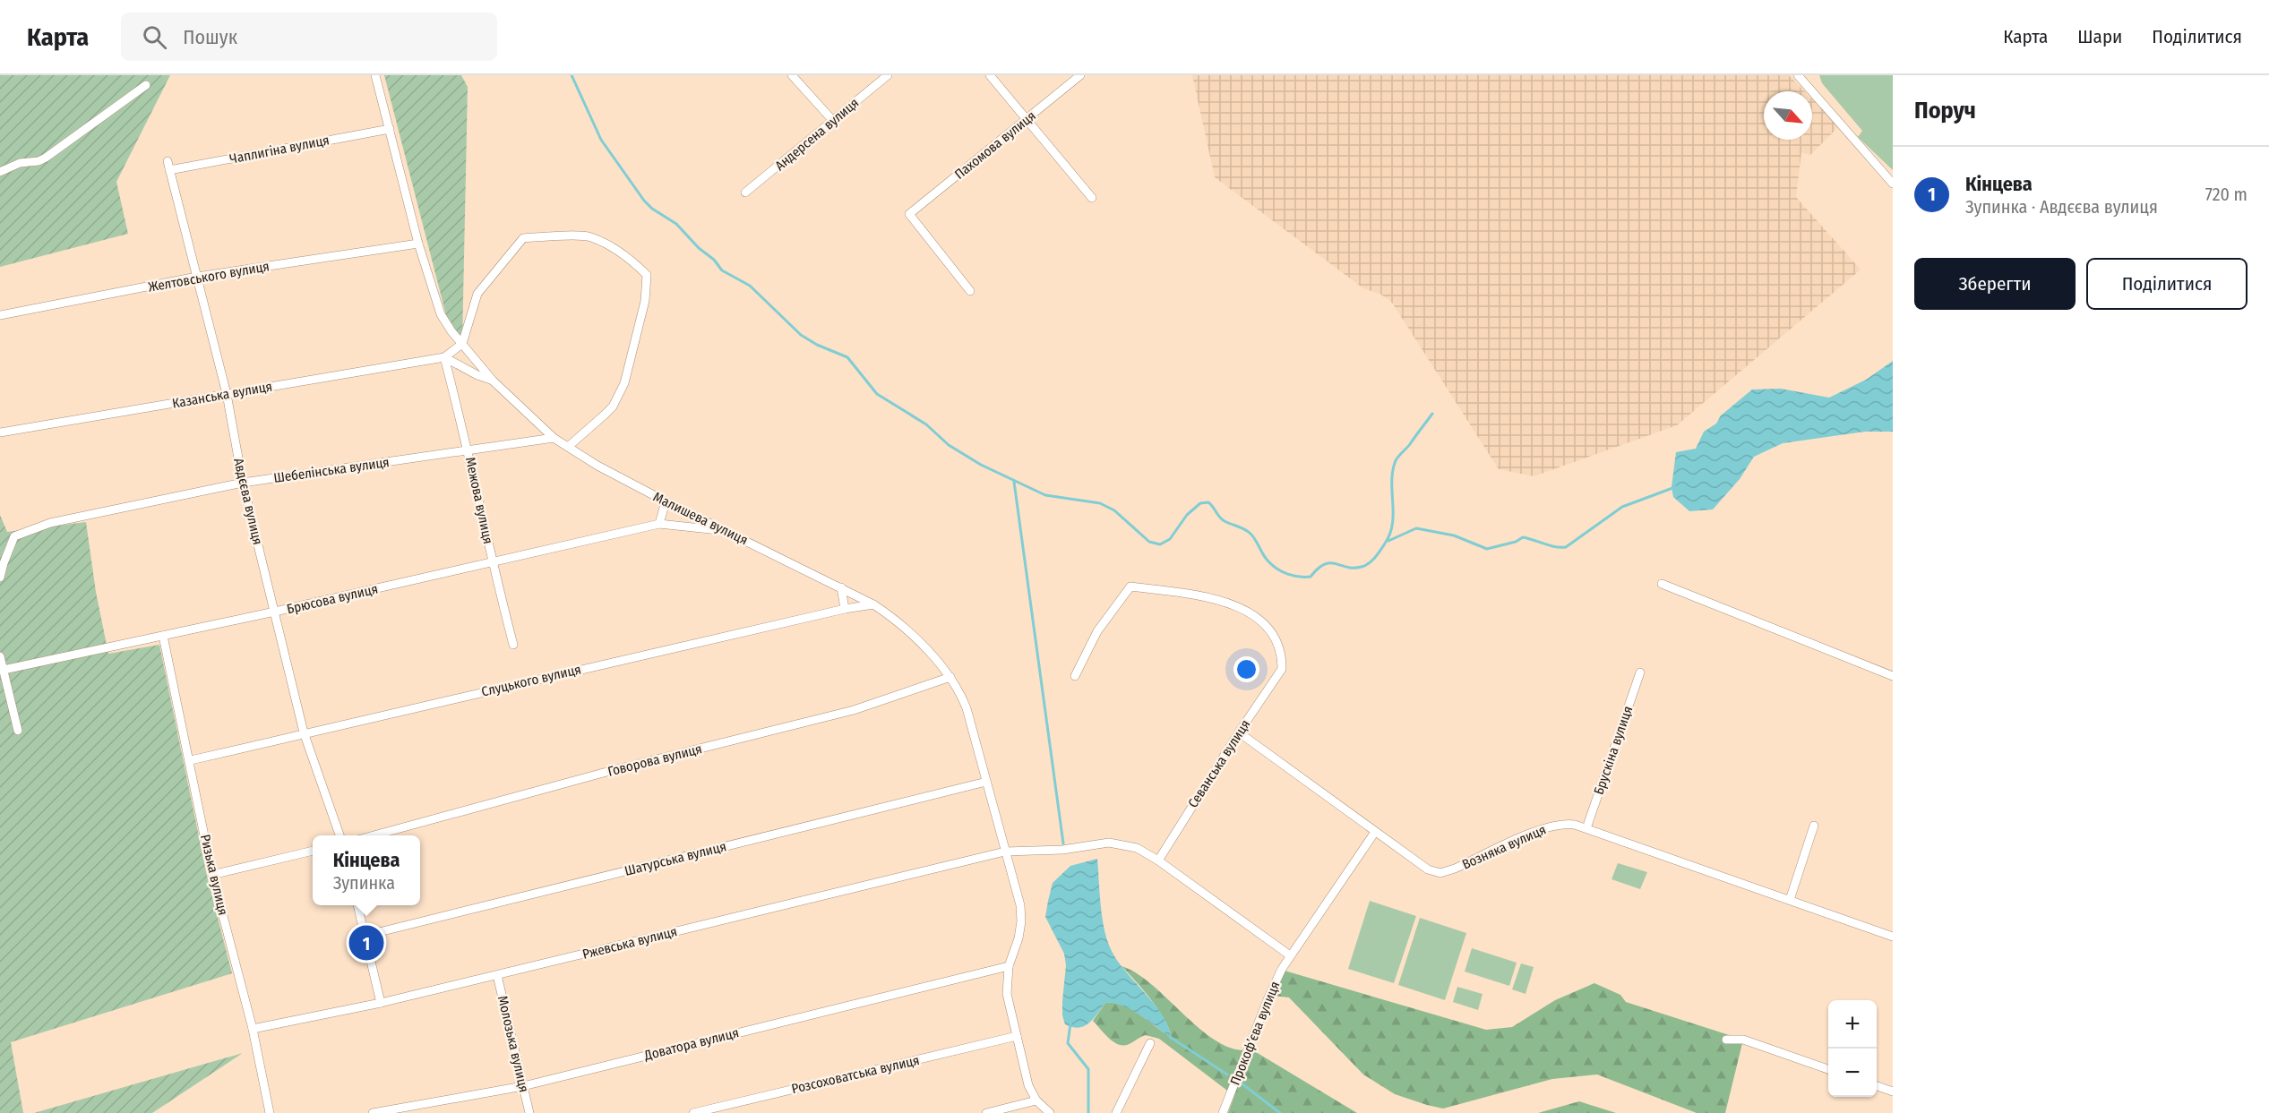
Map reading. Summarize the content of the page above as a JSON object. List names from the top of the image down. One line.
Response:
{"streets":{"street":["Андерсена вулиця","Пахомова вулиця","Чаплигіна вулиця","Желтовського вулиця","Казанська вулиця","Шебелінська вулиця","Межова вулиця","Авдєєва вулиця","Малишева вулиця","Брюсова вулиця","Слуцького вулиця","Брускіна вулиця","Говорова вулиця","Севанська вулиця","Возняка вулиця","Шатурська вулиця","Ризька вулиця","Ржевська вулиця","Прокоф’єва вулиця","Молозька вулиця","Доватора вулиця","Розсоховатська вулиця"]},"crossings":[["Чаплигіна вулиця","Авдєєва вулиця"],["Желтовського вулиця","Авдєєва вулиця"],["Казанська вулиця","Межова вулиця"],["Казанська вулиця","Авдєєва вулиця"],["Казанська вулиця","Малишева вулиця"],["Шебелінська вулиця","Межова вулиця"],["Шебелінська вулиця","Авдєєва вулиця"],["Шебелінська вулиця","Малишева вулиця"],["Межова вулиця","Брюсова вулиця"],["Авдєєва вулиця","Брюсова вулиця"],["Авдєєва вулиця","Слуцького вулиця"],["Малишева вулиця","Брюсова вулиця"],["Малишева вулиця","Слуцького вулиця"],["Малишева вулиця","Говорова вулиця"],["Малишева вулиця","Шатурська вулиця"],["Малишева вулиця","Ржевська вулиця"],["Малишева вулиця","Доватора вулиця"],["Малишева вулиця","Розсоховатська вулиця"],["Брюсова вулиця","Ризька вулиця"],["Слуцького вулиця","Ризька вулиця"],["Брускіна вулиця","Возняка вулиця"],["Севанська вулиця","Возняка вулиця"],["Возняка вулиця","Прокоф’єва вулиця"],["Ризька вулиця","Ржевська вулиця"],["Ржевська вулиця","Молозька вулиця"],["Молозька вулиця","Доватора вулиця"]],"north":"bottom right","page":{"header":"Карта","search":"Пошук","nav":["Карта","Шари","Поділитися"],"heading":"Поруч","list":[{"mark":"1","name":"Кінцева","note":"Зупинка · Авдєєва вулиця","value":"720 m"}],"buttons":["Зберегти","Поділитися"],"popup":["Кінцева","Зупинка"],"pins":"1","map_buttons":["+","−"]}}
